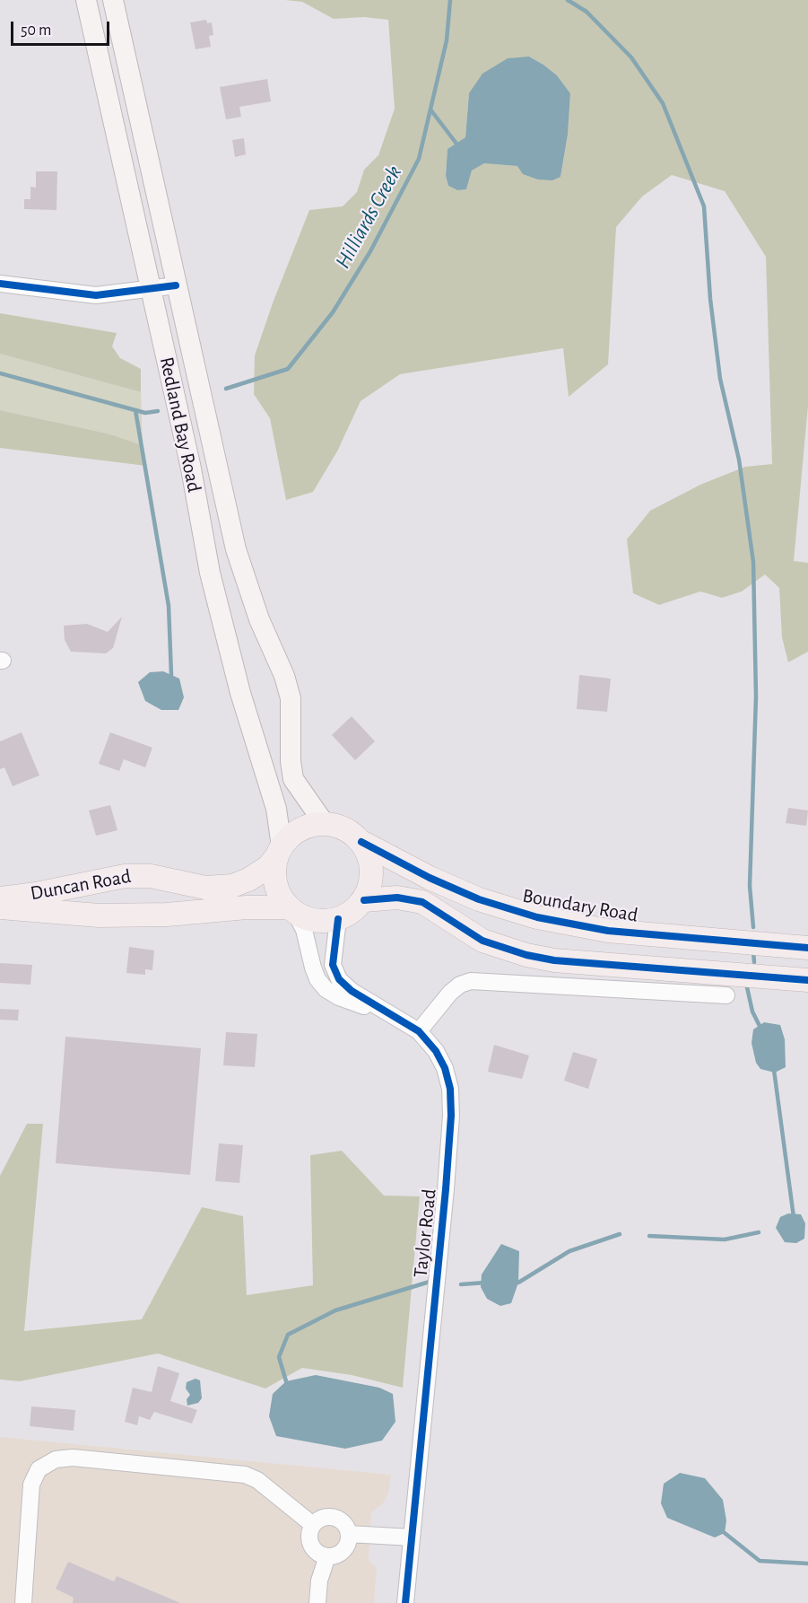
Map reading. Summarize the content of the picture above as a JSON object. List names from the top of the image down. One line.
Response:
{"streets":{"highway":["Duncan Road","Boundary Road"],"main road":["Redland Bay Road"],"street":["Taylor Road"]},"crossings":[["Redland Bay Road","Duncan Road"],["Redland Bay Road","Boundary Road"],["Redland Bay Road","Taylor Road"],["Duncan Road","Boundary Road"],["Duncan Road","Taylor Road"],["Boundary Road","Taylor Road"]],"water":["Hilliards Creek"],"scale_bar":"50 m"}
